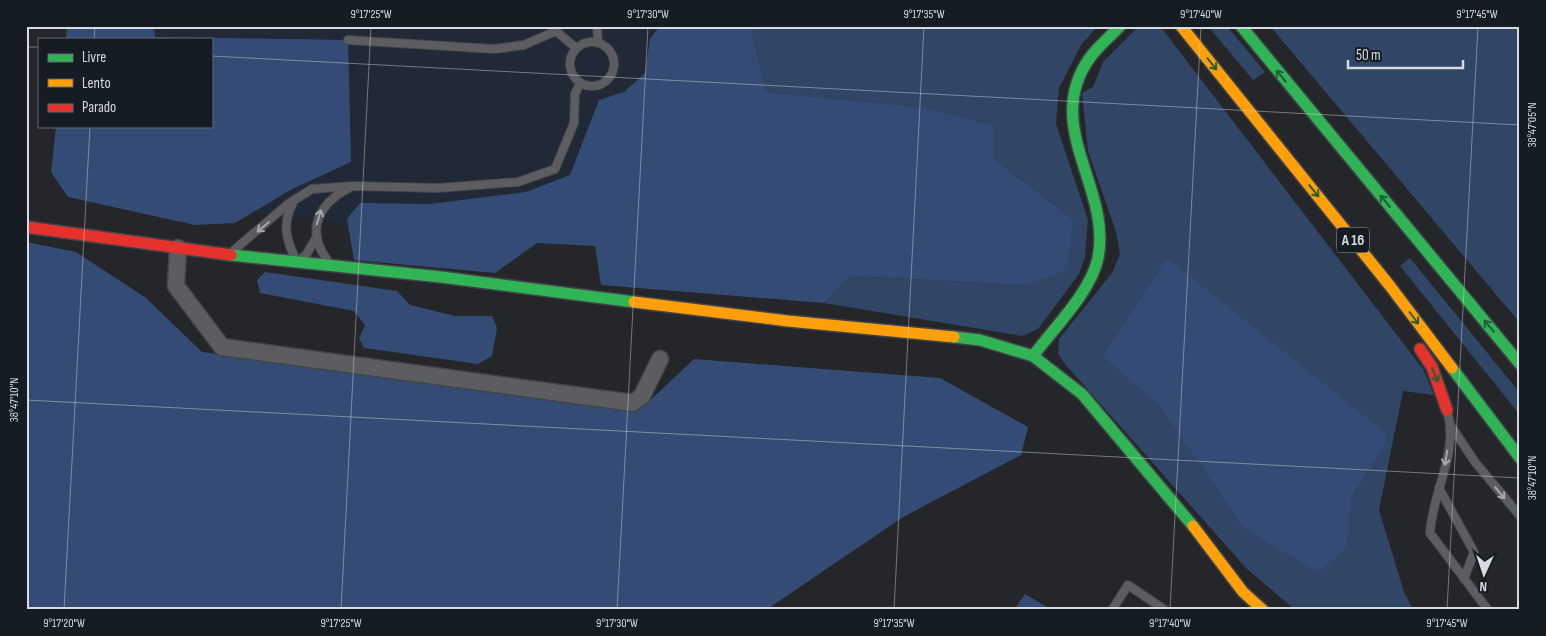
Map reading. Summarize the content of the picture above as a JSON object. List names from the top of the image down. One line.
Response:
{"streets":{"main road":["A 16"]},"legend":["Livre","Lento","Parado"],"scale_bar":"50 m","north":"bottom","coordinates":["9°17'25\"W","9°17'30\"W","9°17'35\"W","9°17'40\"W","9°17'45\"W","38°47'05\"N","38°47'10\"N","9°17'20\"W"]}
